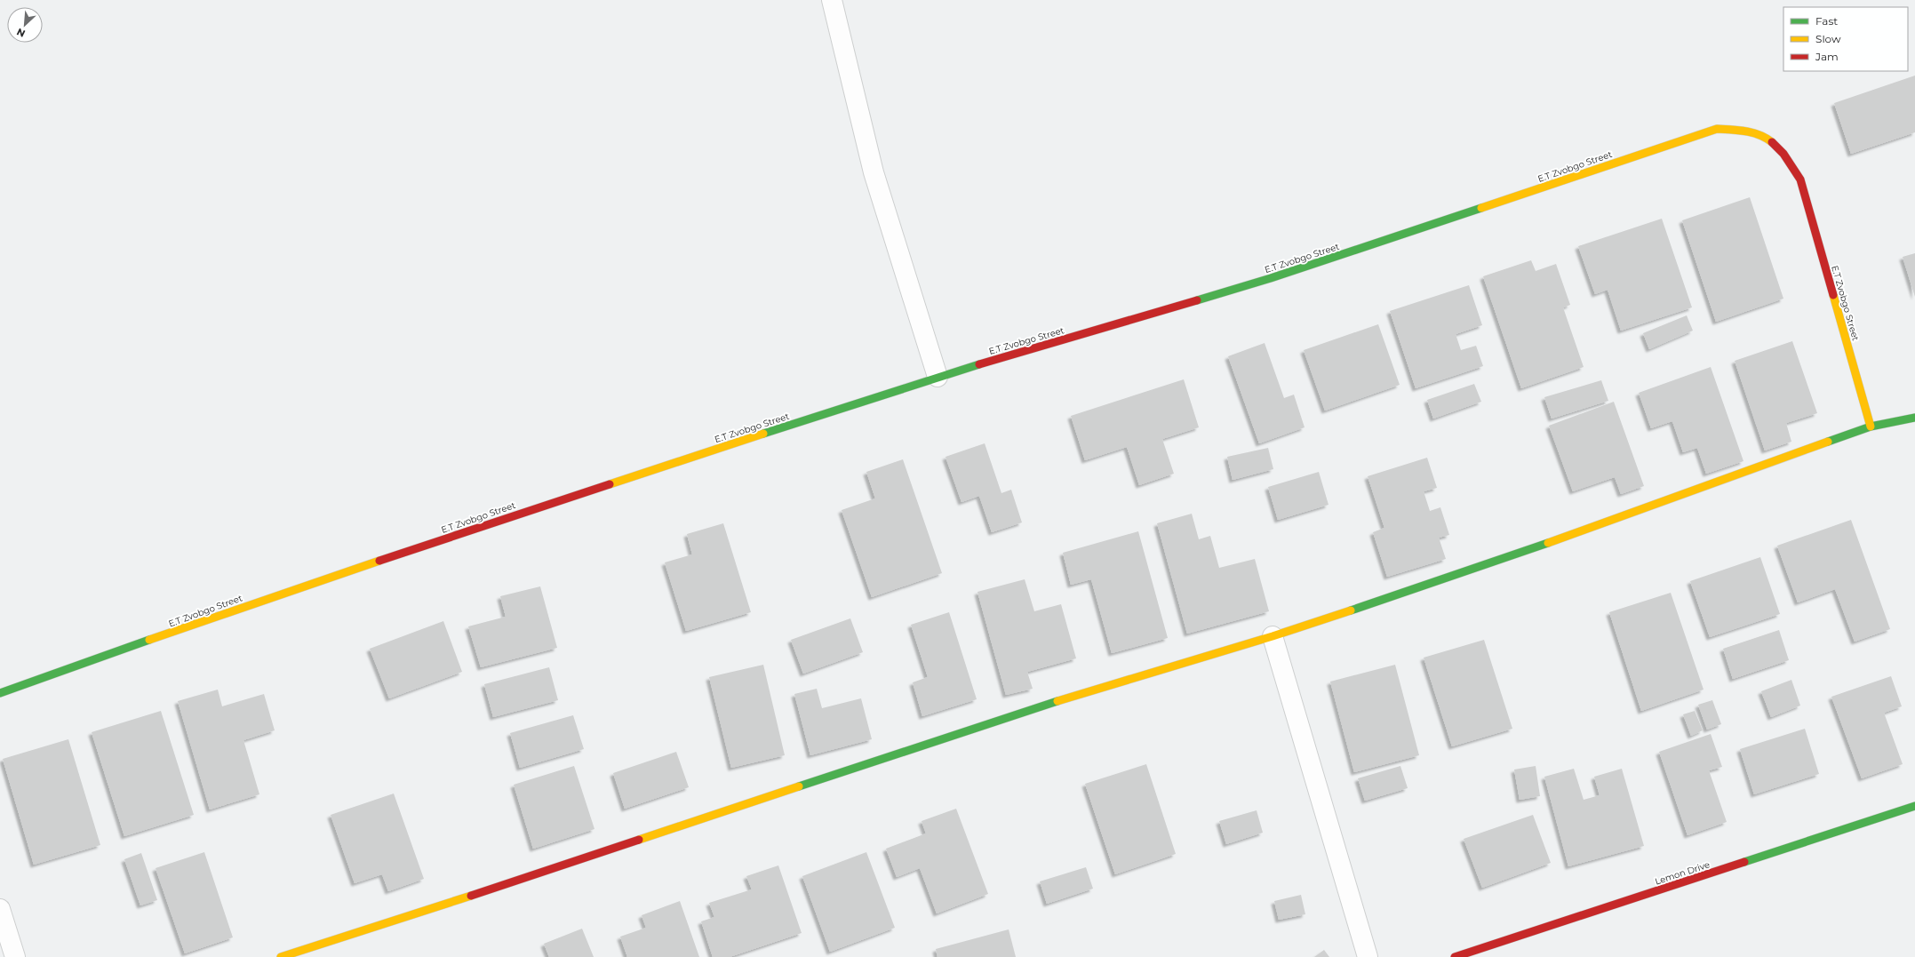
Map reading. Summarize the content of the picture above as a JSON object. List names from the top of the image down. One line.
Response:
{"streets":{"street":["E.T Zvobgo Street","Lemon Drive"]},"legend":["Fast","Slow","Jam"],"north":"bottom left"}
